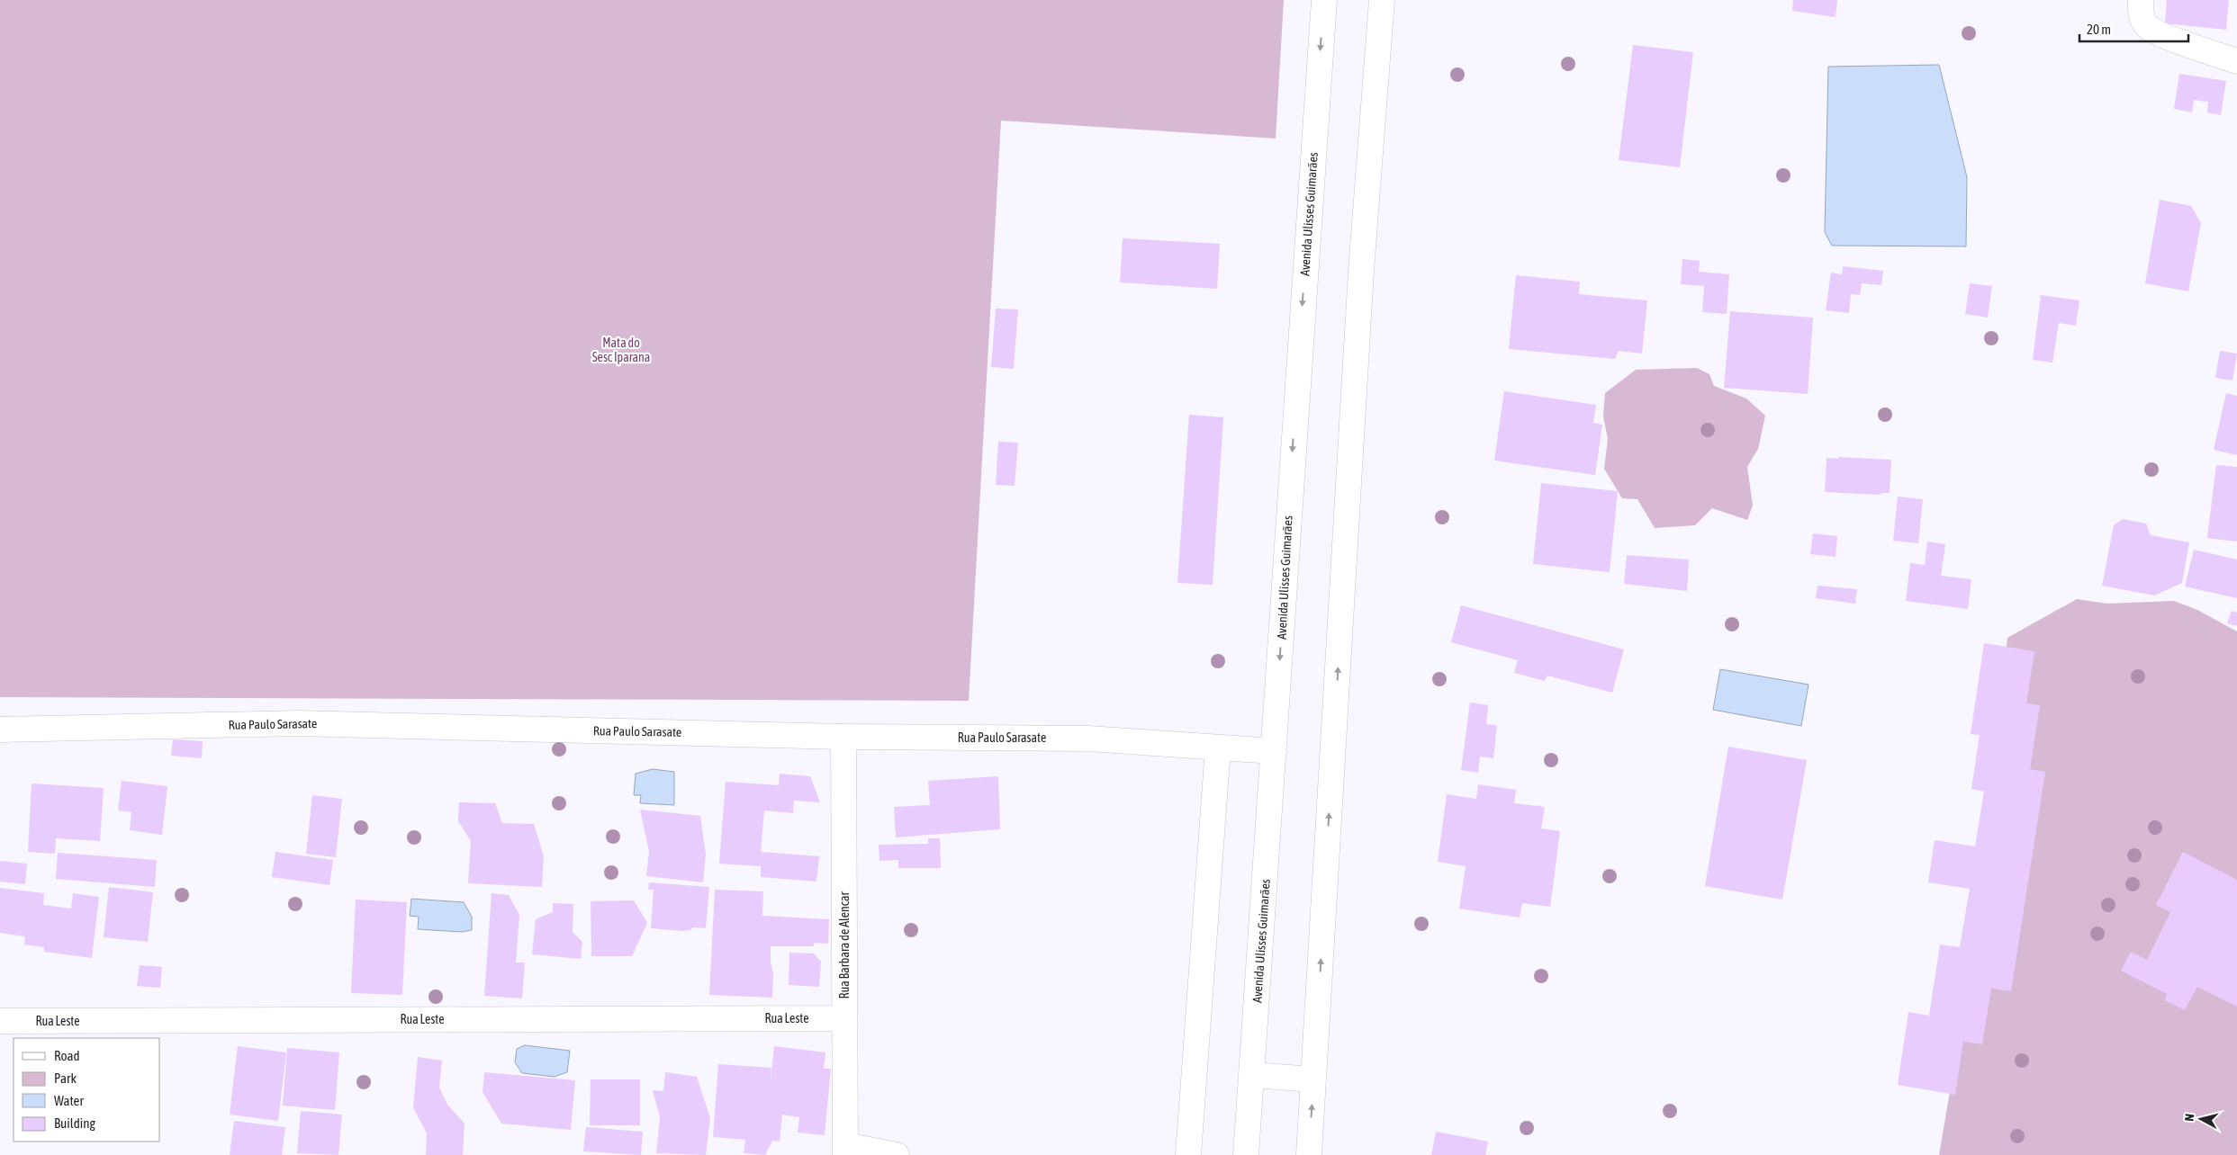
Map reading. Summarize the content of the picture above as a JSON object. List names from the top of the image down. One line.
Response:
{"streets":{"street":["Avenida Ulisses Guimarães","Rua Paulo Sarasate","Rua Barbara de Alencar","Rua Leste"]},"crossings":[["Avenida Ulisses Guimarães","Rua Paulo Sarasate"],["Rua Paulo Sarasate","Rua Barbara de Alencar"],["Rua Barbara de Alencar","Rua Leste"]],"parks":["Mata do Sesc Iparana"],"legend":["Road","Park","Water","Building"],"scale_bar":"20 m","north":"left"}
